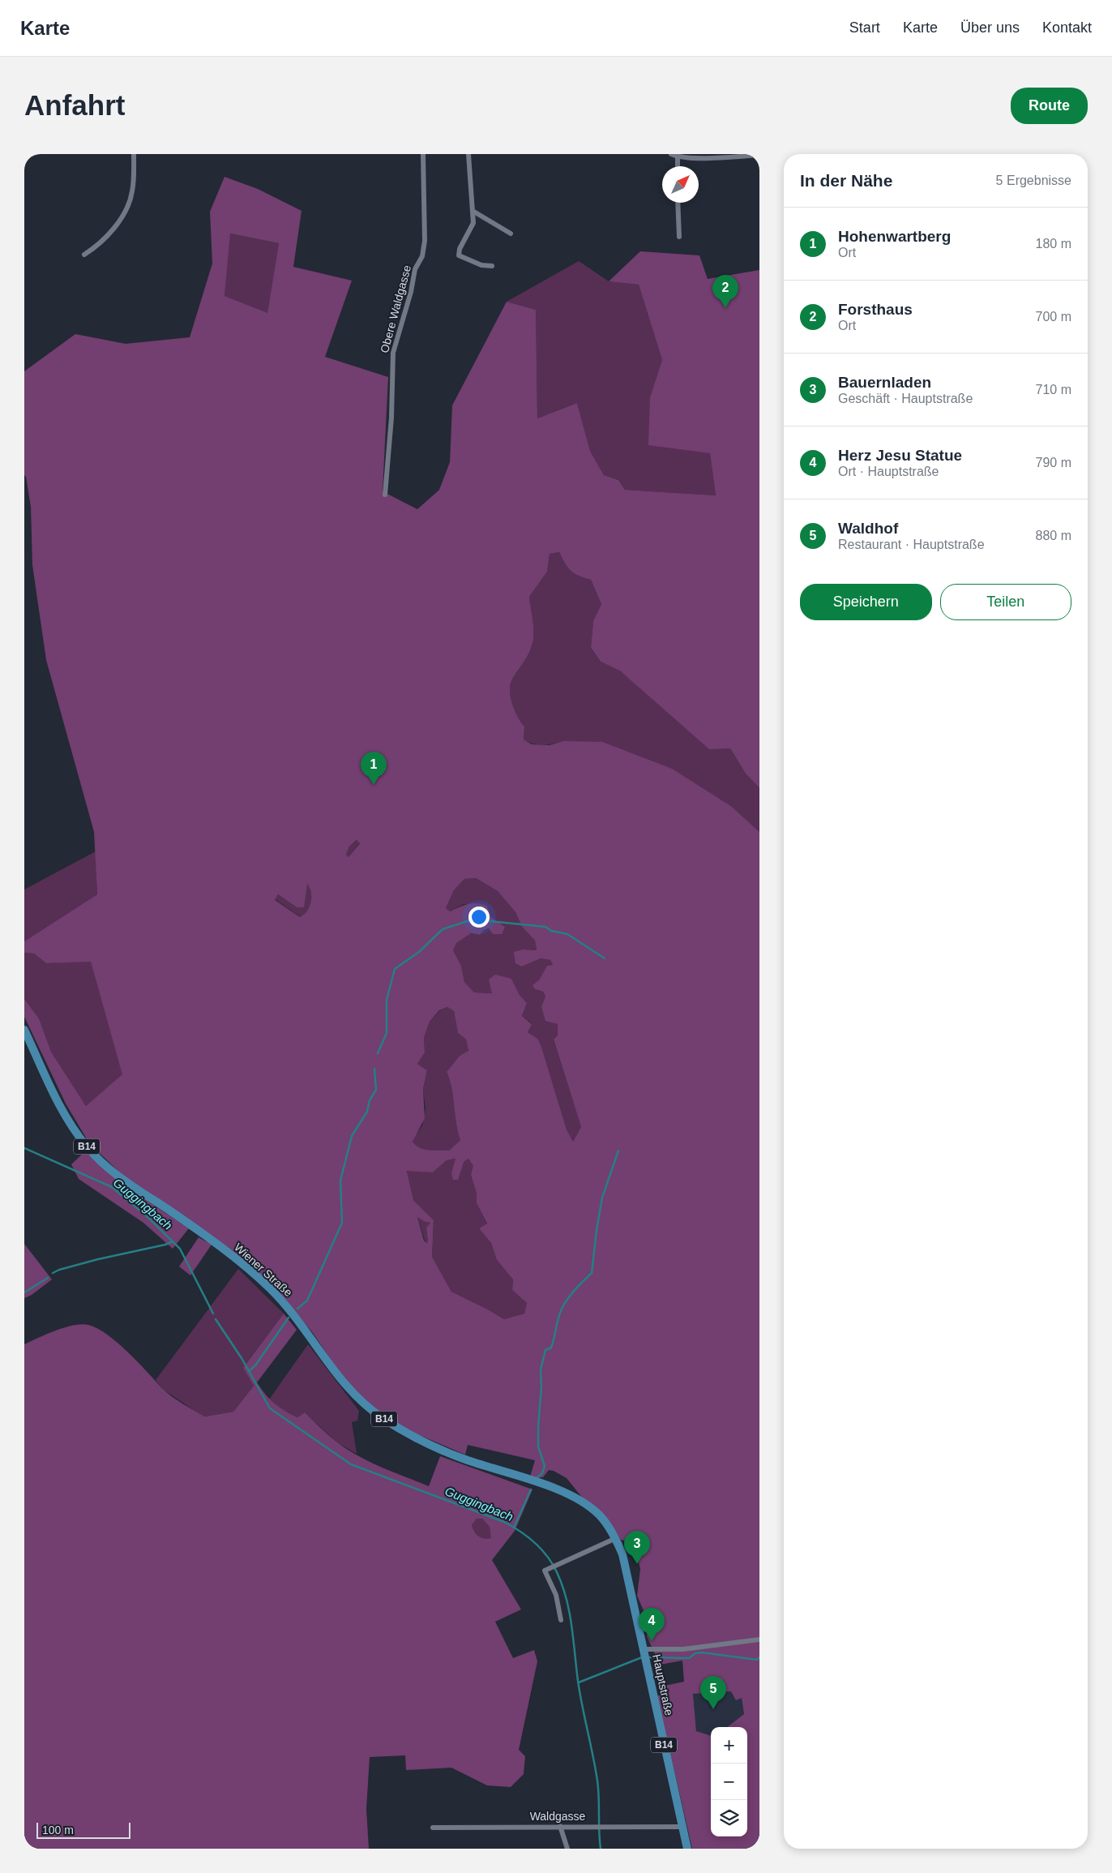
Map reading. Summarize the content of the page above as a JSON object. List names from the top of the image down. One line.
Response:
{"streets":{"main road":["B14","Wiener Straße","Hauptstraße"],"street":["Obere Waldgasse","Waldgasse"]},"crossings":[["Wiener Straße","Hauptstraße"],["Hauptstraße","Waldgasse"]],"water":["Guggingbach"],"scale_bar":"100 m","north":"top right","page":{"header":"Karte","nav":["Start","Karte","Über uns","Kontakt"],"buttons":["Route",["Speichern","Teilen"]],"title":"Anfahrt","heading":["In der Nähe","5 Ergebnisse"],"list":[{"mark":"1","name":"Hohenwartberg","note":"Ort","value":"180 m"},{"mark":"2","name":"Forsthaus","note":"Ort","value":"700 m"},{"mark":"3","name":"Bauernladen","note":"Geschäft · Hauptstraße","value":"710 m"},{"mark":"4","name":"Herz Jesu Statue","note":"Ort · Hauptstraße","value":"790 m"},{"mark":"5","name":"Waldhof","note":"Restaurant · Hauptstraße","value":"880 m"}],"pins":["2","1","3","4","5"],"map_buttons":["+","−"],"scale":"100 m"}}
